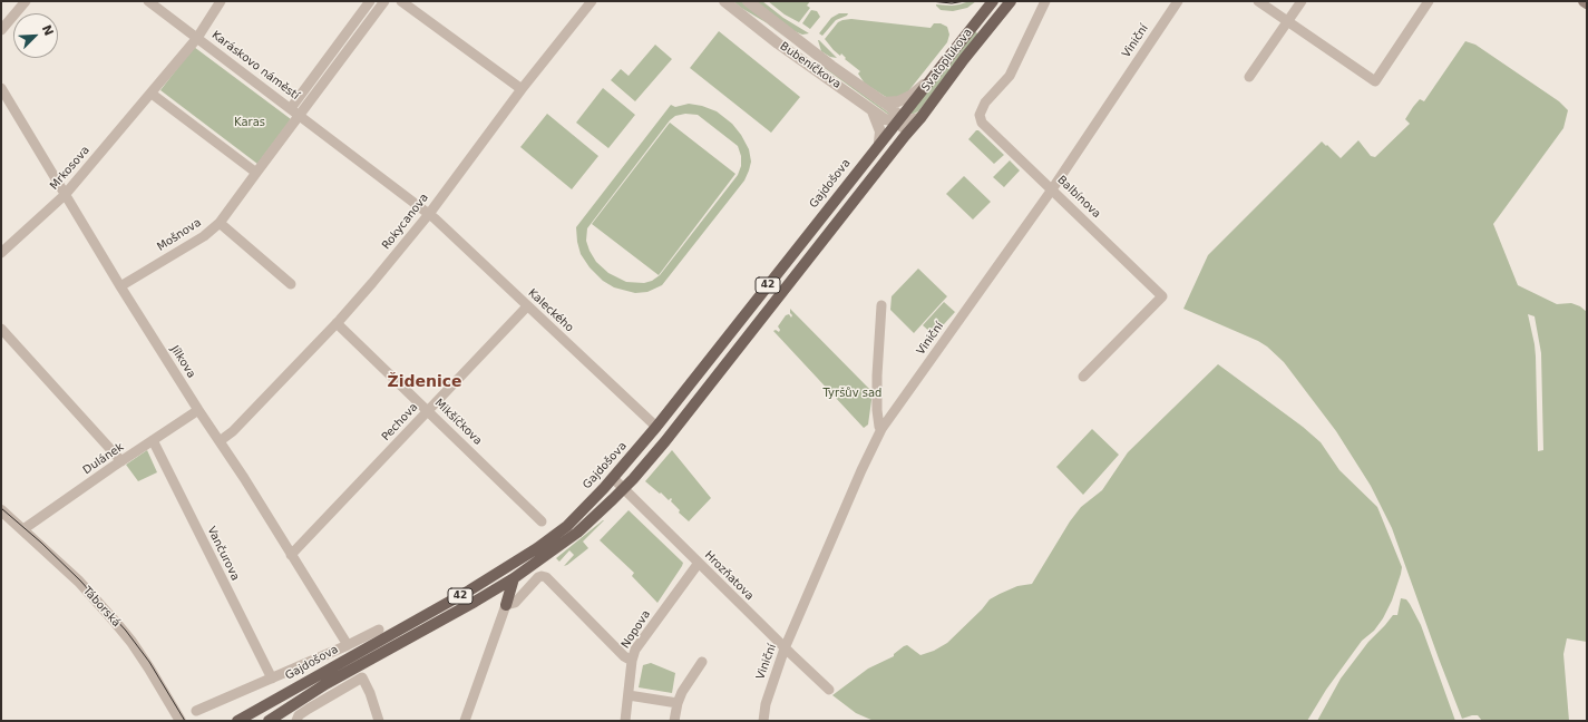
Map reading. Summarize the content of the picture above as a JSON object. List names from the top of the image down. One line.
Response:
{"streets":{"main road":["Svatoplukova","Gajdošova","42"],"street":["Viniční","Karáskovo náměstí","Bubeníčkova","Mrkosova","Balbínova","Rokycanova","Mošnova","Kaleckého","Jílkova","Pechova","Mikšíčkova","Dulánek","Vančurova","Hrozňatova","Táborská","Nopova"]},"crossings":[["Viniční","Balbínova"],["Viniční","Hrozňatova"],["Svatoplukova","Bubeníčkova"],["Svatoplukova","Gajdošova"],["Svatoplukova","42"],["Karáskovo náměstí","Mrkosova"],["Karáskovo náměstí","Mošnova"],["Karáskovo náměstí","Kaleckého"],["Bubeníčkova","Gajdošova"],["Bubeníčkova","42"],["Mrkosova","Jílkova"],["Gajdošova","Kaleckého"],["Gajdošova","Jílkova"],["Gajdošova","Vančurova"],["Gajdošova","Hrozňatova"],["Rokycanova","Kaleckého"],["Rokycanova","Jílkova"],["Rokycanova","Mikšíčkova"],["Mošnova","Jílkova"],["42","Hrozňatova"],["Kaleckého","Pechova"],["Jílkova","Pechova"],["Jílkova","Dulánek"],["Pechova","Mikšíčkova"],["Dulánek","Vančurova"],["Dulánek","Táborská"],["Hrozňatova","Nopova"]],"districts":["Židenice"],"parks":["Karas","Tyršův sad"],"north":"top right"}
